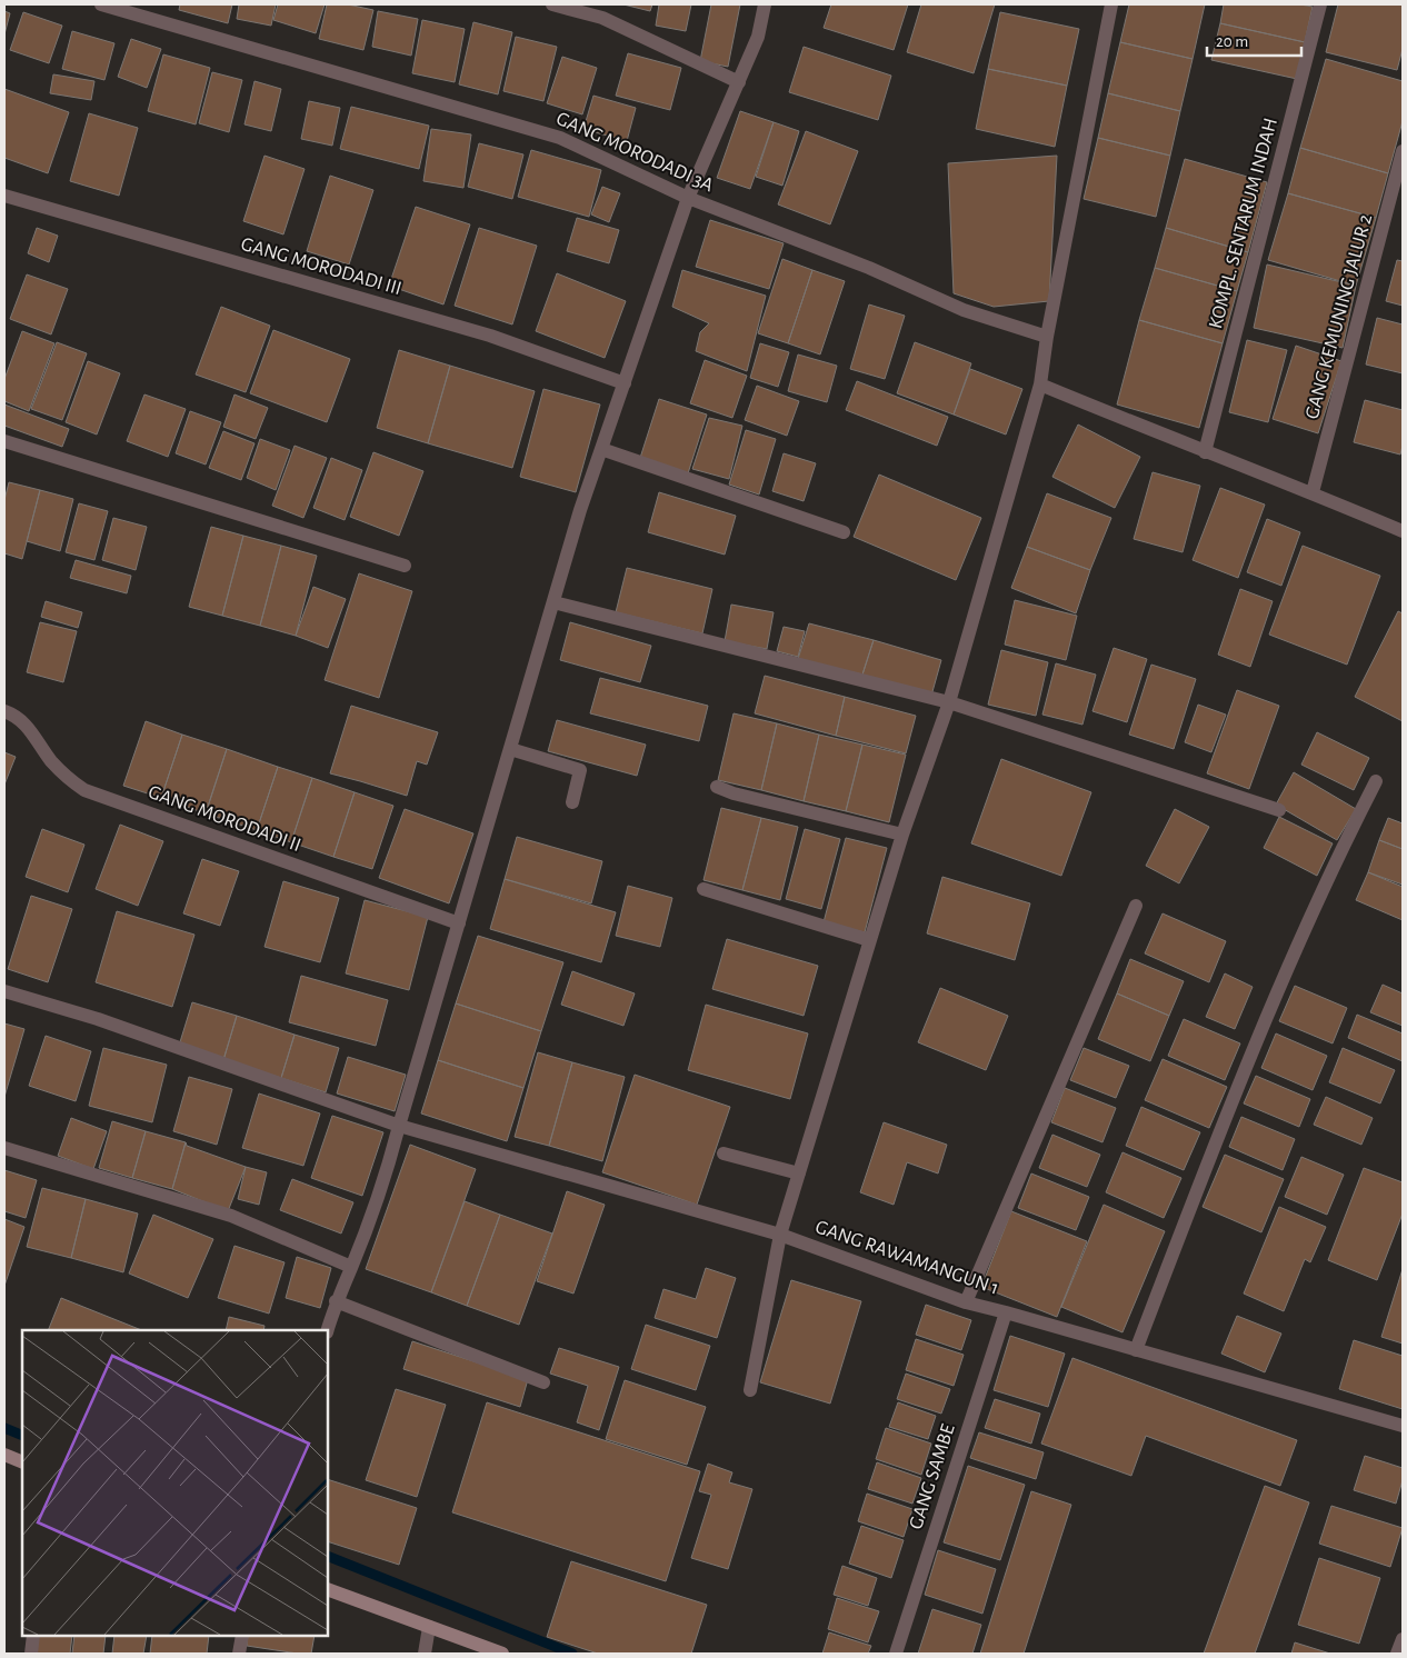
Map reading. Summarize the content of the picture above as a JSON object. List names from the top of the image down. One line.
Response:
{"streets":{"street":["GANG MORODADI 3A","KOMPL. SENTARUM INDAH","GANG MORODADI III","GANG KEMUNING JALUR 2","GANG MORODADI II","GANG RAWAMANGUN 1","GANG SAMBE"]},"crossings":[["GANG RAWAMANGUN 1","GANG SAMBE"]],"scale_bar":"20 m"}
